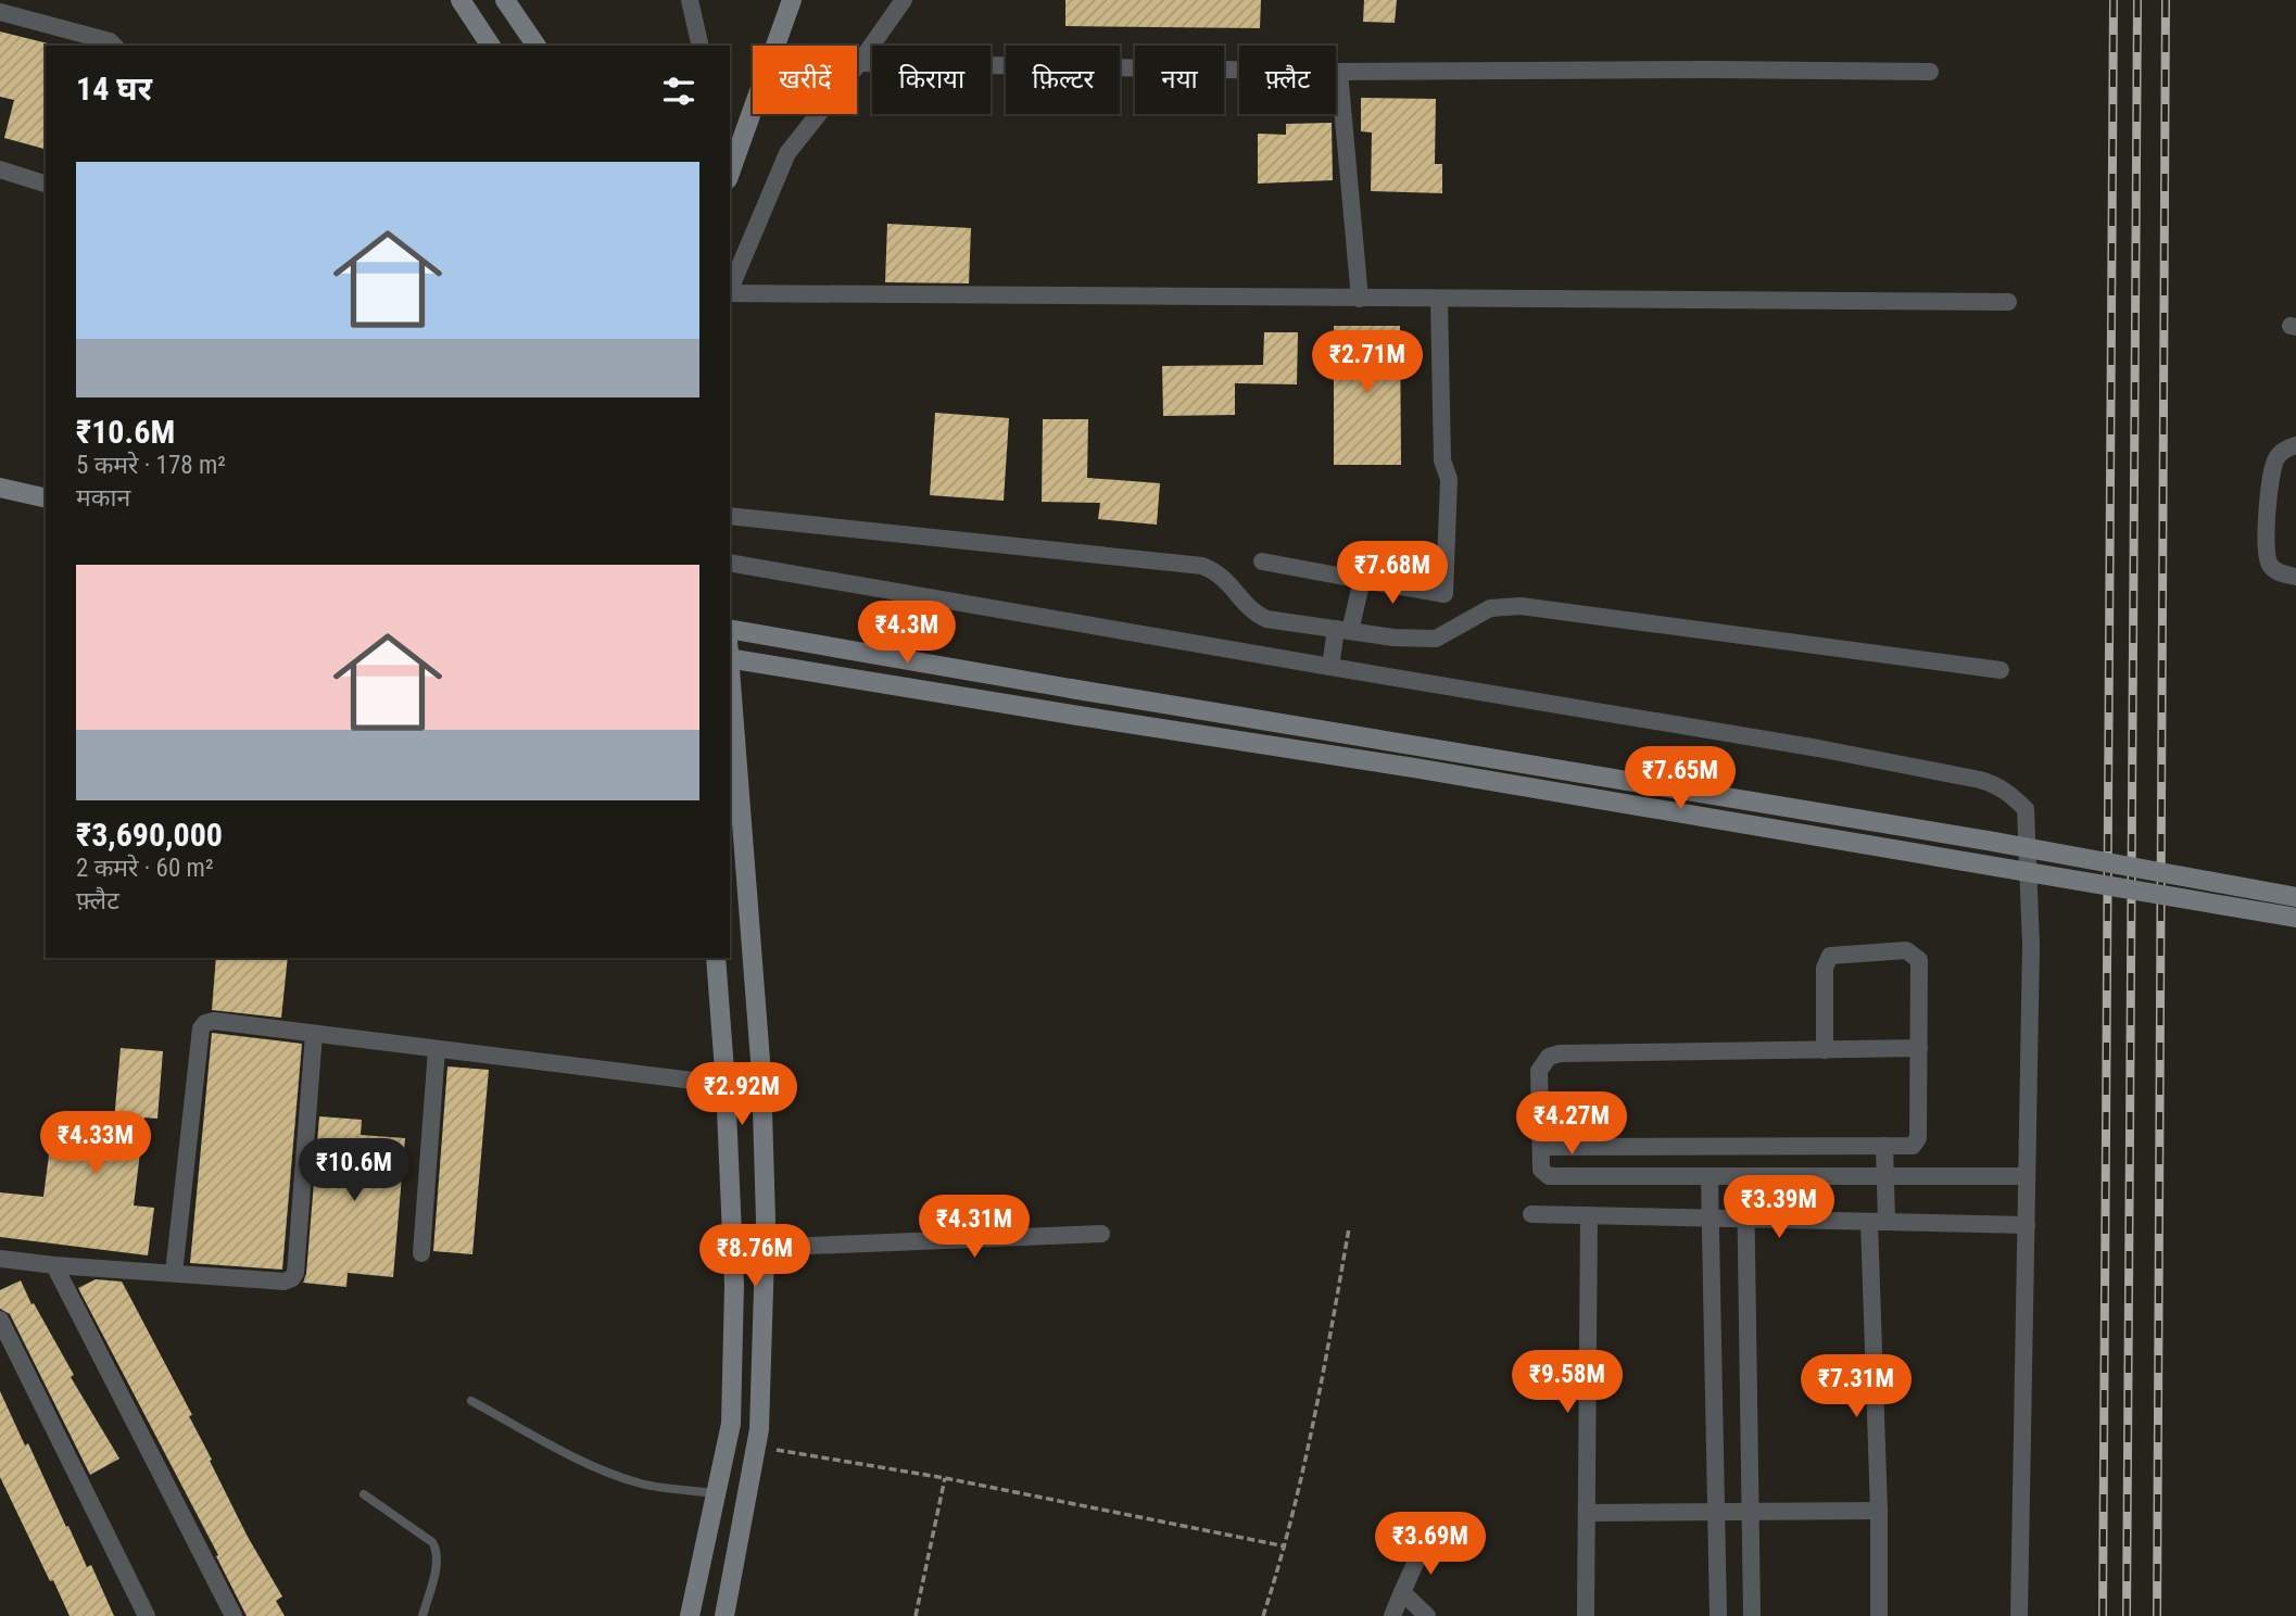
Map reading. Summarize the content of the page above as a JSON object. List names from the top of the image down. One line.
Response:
{"page":{"chip":["खरीदें","किराया","फ़िल्टर","नया","फ़्लैट"],"heading":"14 घर","list":[{"name":"₹10.6M","note":"5 कमरे · 178 m² · मकान"},{"name":"₹3,690,000","note":"2 कमरे · 60 m² · फ़्लैट"}],"price":["₹2.71M","₹7.68M","₹4.3M","₹7.65M","₹2.92M","₹4.27M","₹4.33M","₹10.6M","₹3.39M","₹4.31M","₹8.76M","₹9.58M","₹7.31M","₹3.69M"]}}
